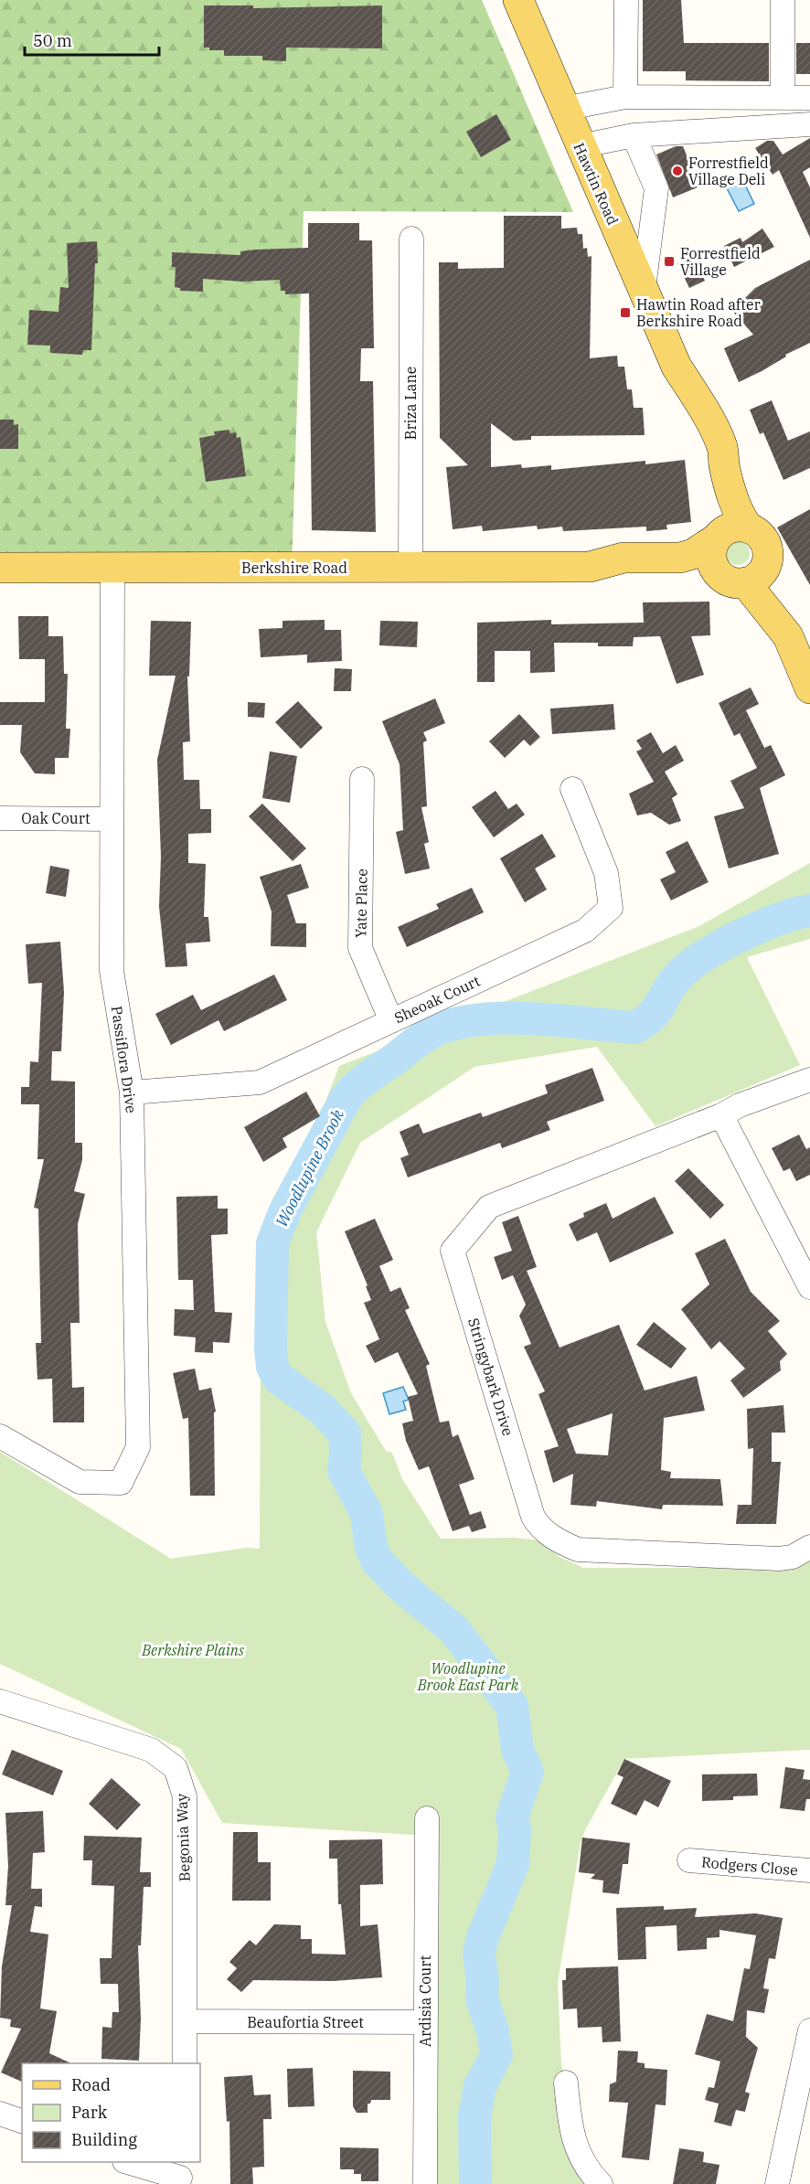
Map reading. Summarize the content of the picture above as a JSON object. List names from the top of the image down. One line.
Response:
{"streets":{"main road":["Hawtin Road","Berkshire Road"],"street":["Briza Lane","Oak Court","Yate Place","Sheoak Court","Passiflora Drive","Stringybark Drive","Begonia Way","Rodgers Close","Ardisia Court","Beaufortia Street"]},"crossings":[["Hawtin Road","Berkshire Road"],["Briza Lane","Berkshire Road"],["Berkshire Road","Passiflora Drive"],["Oak Court","Passiflora Drive"],["Yate Place","Sheoak Court"],["Sheoak Court","Passiflora Drive"],["Begonia Way","Beaufortia Street"],["Ardisia Court","Beaufortia Street"]],"water":["Woodlupine Brook"],"parks":["Berkshire Plains","Woodlupine Brook East Park"],"places":{"other":["Forrestfield Village Deli"],"transit":["Forrestfield Village","Hawtin Road after Berkshire Road"]},"legend":["Road","Park","Building"],"scale_bar":"50 m"}
